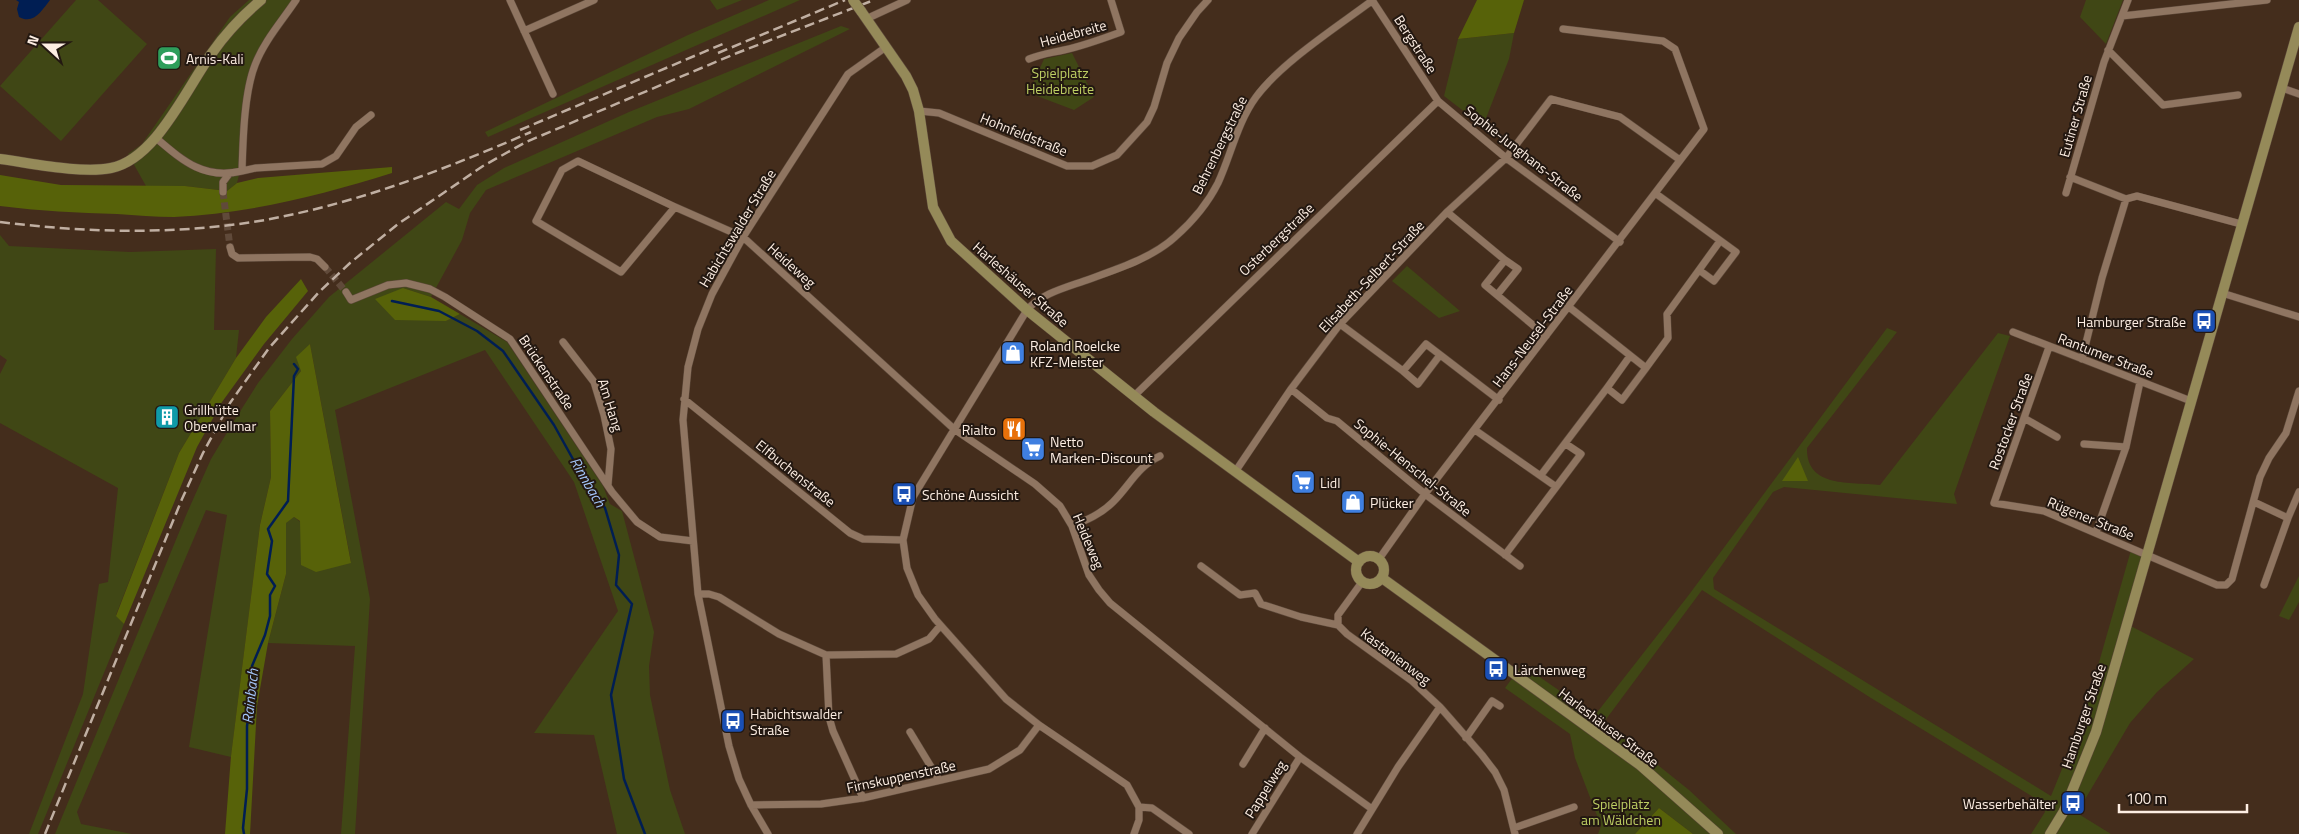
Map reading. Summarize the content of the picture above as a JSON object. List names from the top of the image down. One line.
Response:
{"streets":{"main road":["Harleshäuser Straße","Hamburger Straße"],"street":["Heidebreite","Bergstraße","Eutiner Straße","Hohnfeldstraße","Behrenbergstraße","Sophie-Junghans-Straße","Habichtswalder Straße","Osterbergstraße","Heideweg","Elisabeth-Selbert-Straße","Hans-Neusel-Straße","Rantumer Straße","Brückenstraße","Am Hang","Rostocker Straße","Sophie-Henschel-Straße","Elfbuchenstraße","Rügener Straße","Kastanienweg","Firnskuppenstraße","Pappelweg"]},"crossings":[["Bergstraße","Behrenbergstraße"],["Bergstraße","Sophie-Junghans-Straße"],["Bergstraße","Osterbergstraße"],["Hohnfeldstraße","Harleshäuser Straße"],["Behrenbergstraße","Harleshäuser Straße"],["Sophie-Junghans-Straße","Osterbergstraße"],["Sophie-Junghans-Straße","Elisabeth-Selbert-Straße"],["Sophie-Junghans-Straße","Hans-Neusel-Straße"],["Habichtswalder Straße","Heideweg"],["Habichtswalder Straße","Harleshäuser Straße"],["Habichtswalder Straße","Brückenstraße"],["Habichtswalder Straße","Elfbuchenstraße"],["Habichtswalder Straße","Firnskuppenstraße"],["Osterbergstraße","Harleshäuser Straße"],["Heideweg","Pappelweg"],["Elisabeth-Selbert-Straße","Harleshäuser Straße"],["Elisabeth-Selbert-Straße","Hans-Neusel-Straße"],["Elisabeth-Selbert-Straße","Sophie-Henschel-Straße"],["Harleshäuser Straße","Hans-Neusel-Straße"],["Hans-Neusel-Straße","Sophie-Henschel-Straße"],["Rantumer Straße","Rostocker Straße"],["Rantumer Straße","Hamburger Straße"],["Brückenstraße","Am Hang"],["Rostocker Straße","Rügener Straße"],["Rügener Straße","Hamburger Straße"]],"water":["Rinnbach","Rainbach"],"parks":["Spielplatz Heidebreite","Spielplatz am Wäldchen"],"places":{"sports":["Arnis-Kali"],"bus stop":["Hamburger Straße","Schöne Aussicht","Lärchenweg","Habichtswalder Straße","Wasserbehälter"],"shop":["Roland Roelcke KFZ-Meister","Plücker"],"building":["Grillhütte Obervellmar"],"restaurant":["Rialto"],"supermarket":["Netto Marken-Discount","Lidl"]},"scale_bar":"100 m","north":"left"}
